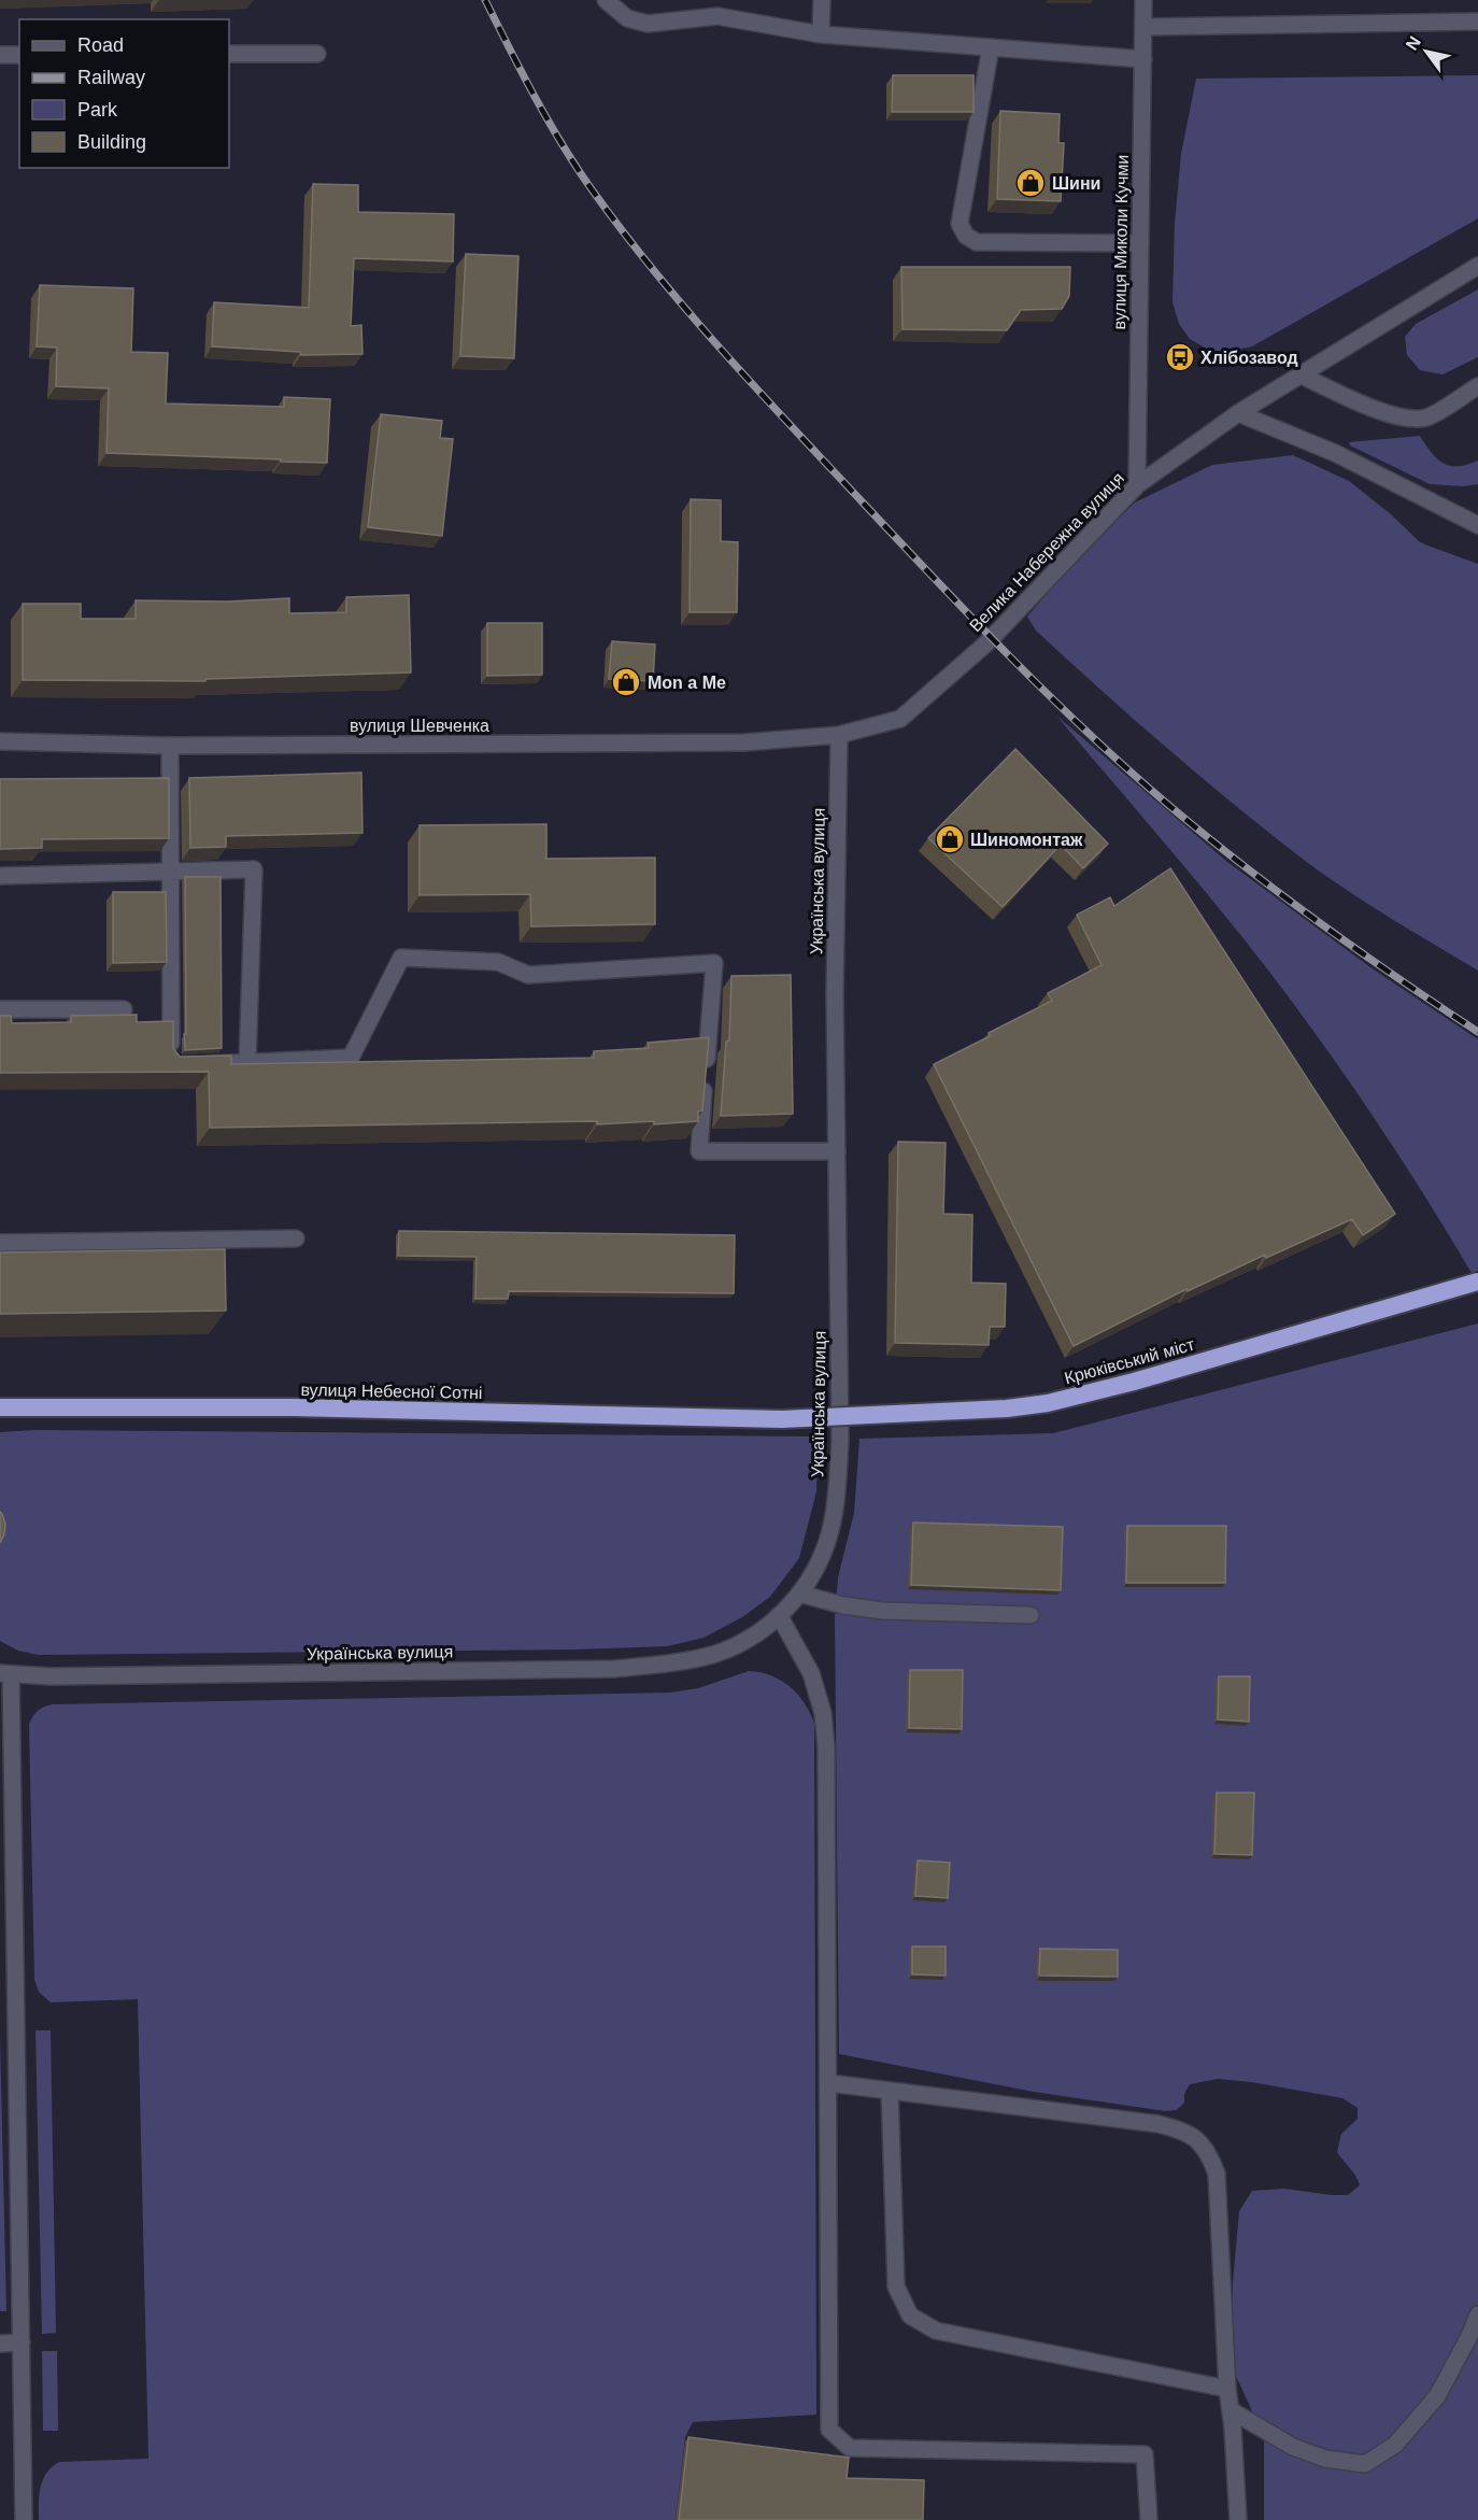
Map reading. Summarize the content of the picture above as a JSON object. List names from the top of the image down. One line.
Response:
{"streets":{"highway":["Крюківський міст","вулиця Небесної Сотні"],"street":["вулиця Миколи Кучми","Велика Набережна вулиця","вулиця Шевченка","Українська вулиця"]},"crossings":[["вулиця Миколи Кучми","Велика Набережна вулиця"],["Велика Набережна вулиця","вулиця Шевченка"],["Велика Набережна вулиця","Українська вулиця"],["вулиця Шевченка","Українська вулиця"],["Крюківський міст","вулиця Небесної Сотні"]],"places":{"shop":["Шини","Mon a Me","Шиномонтаж"],"bus stop":["Хлібозавод"]},"legend":["Road","Railway","Park","Building"],"north":"top left"}
